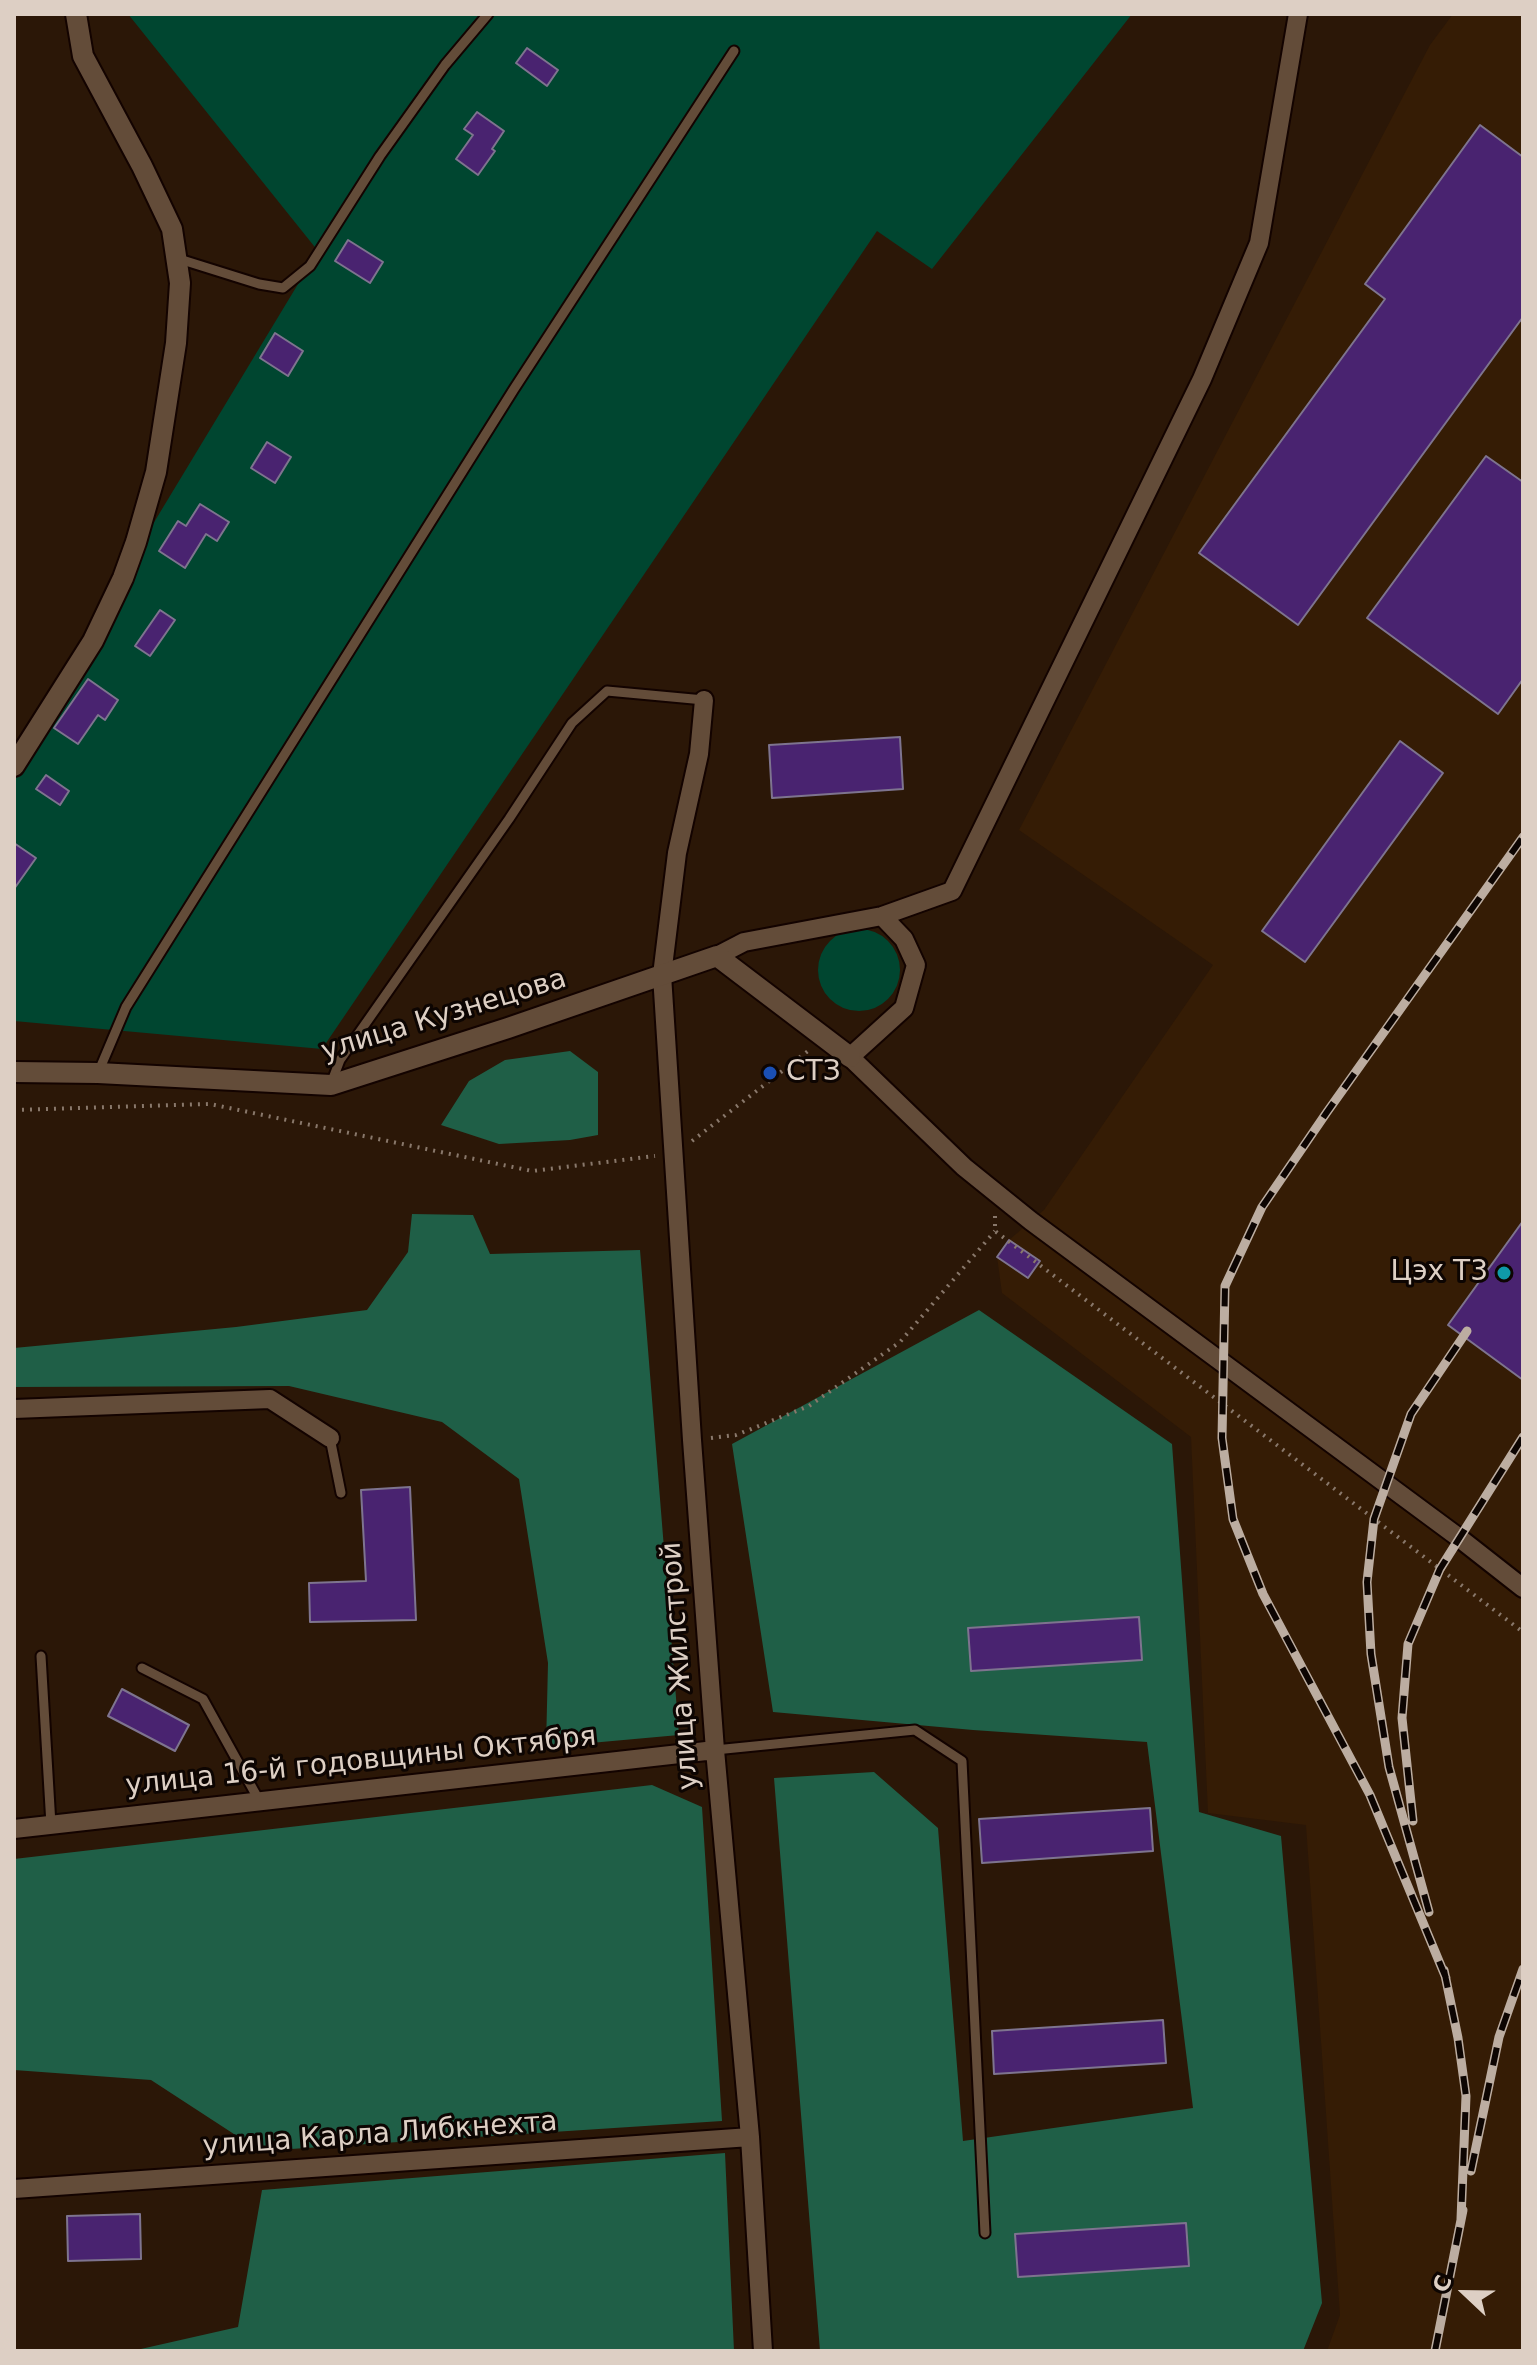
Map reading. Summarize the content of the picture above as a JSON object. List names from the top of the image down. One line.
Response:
{"streets":{"street":["улица Кузнецова","улица Жилстрой","улица 16-й годовщины Октября","улица Карла Либкнехта"]},"crossings":[["улица Кузнецова","улица Жилстрой"],["улица Жилстрой","улица 16-й годовщины Октября"],["улица Жилстрой","улица Карла Либкнехта"]],"places":["СТЗ","Цэх Т3"],"north":"left"}
